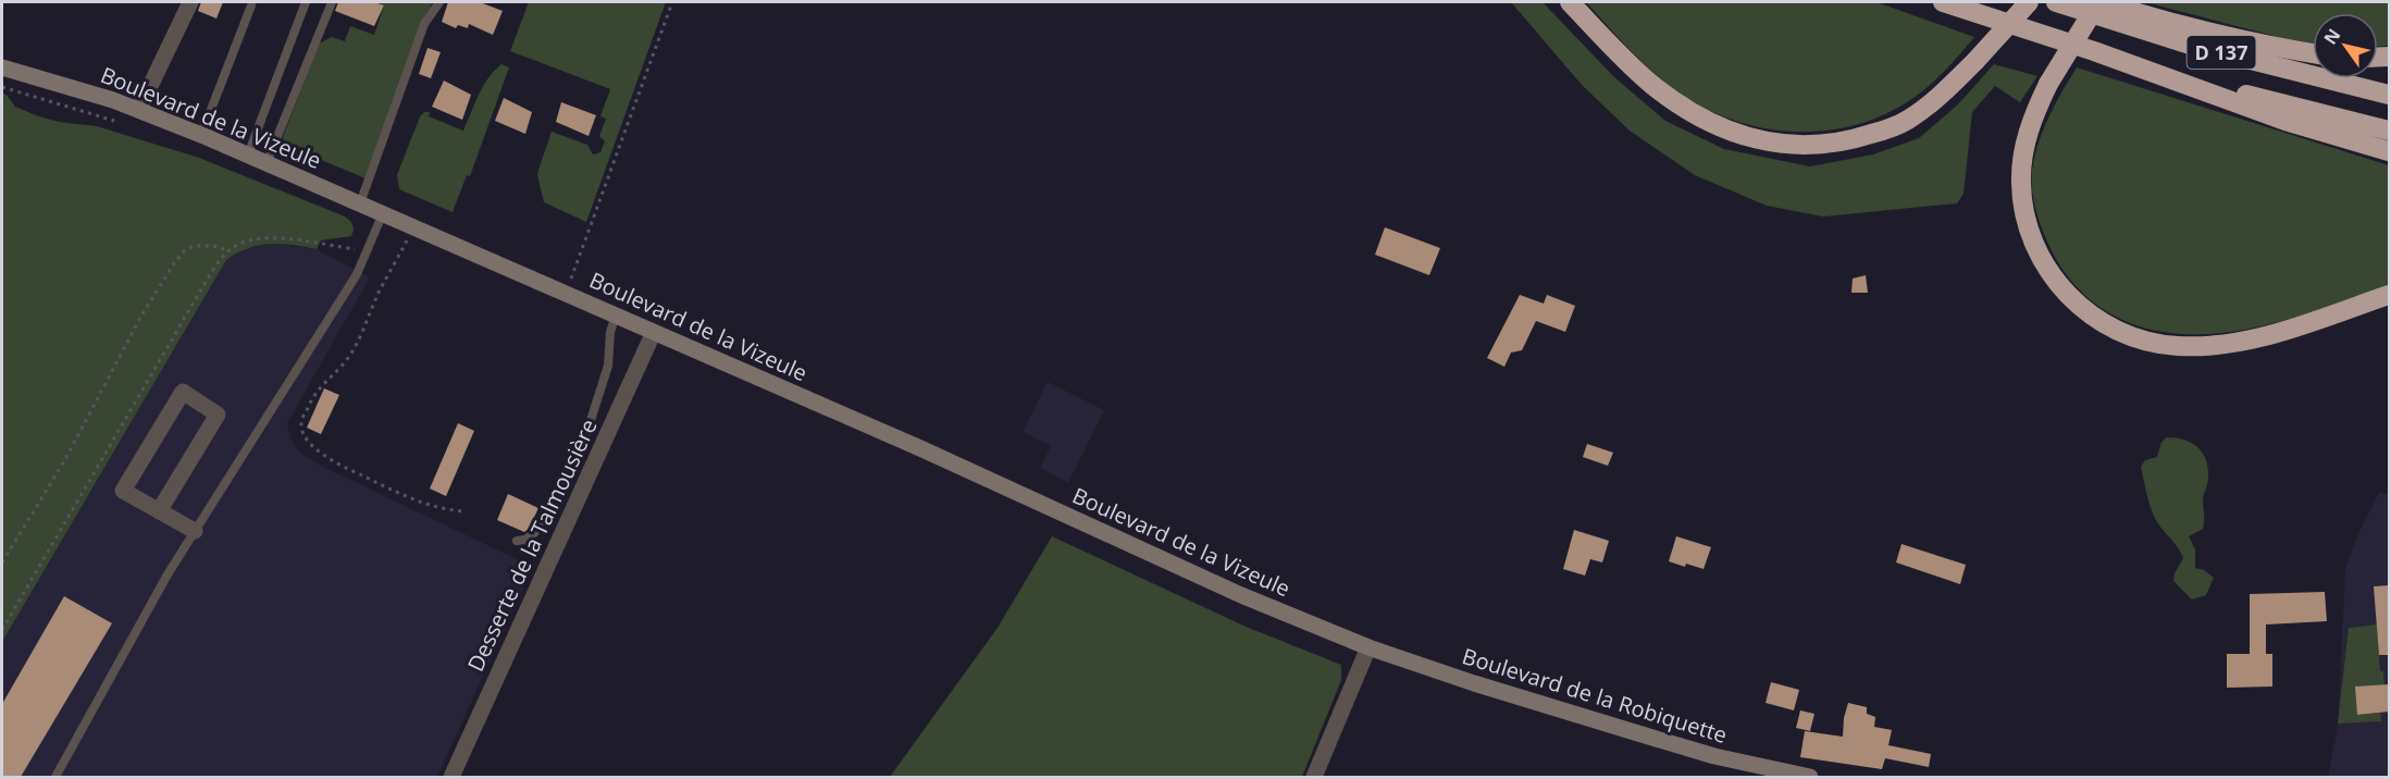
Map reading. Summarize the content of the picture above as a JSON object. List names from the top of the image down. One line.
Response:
{"streets":{"highway":["D 137"],"main road":["Boulevard de la Vizeule","Boulevard de la Robiquette"],"street":["Desserte de la Talmousière"]},"crossings":[["Boulevard de la Vizeule","Desserte de la Talmousière"],["Boulevard de la Vizeule","Boulevard de la Robiquette"]],"north":"top left"}
